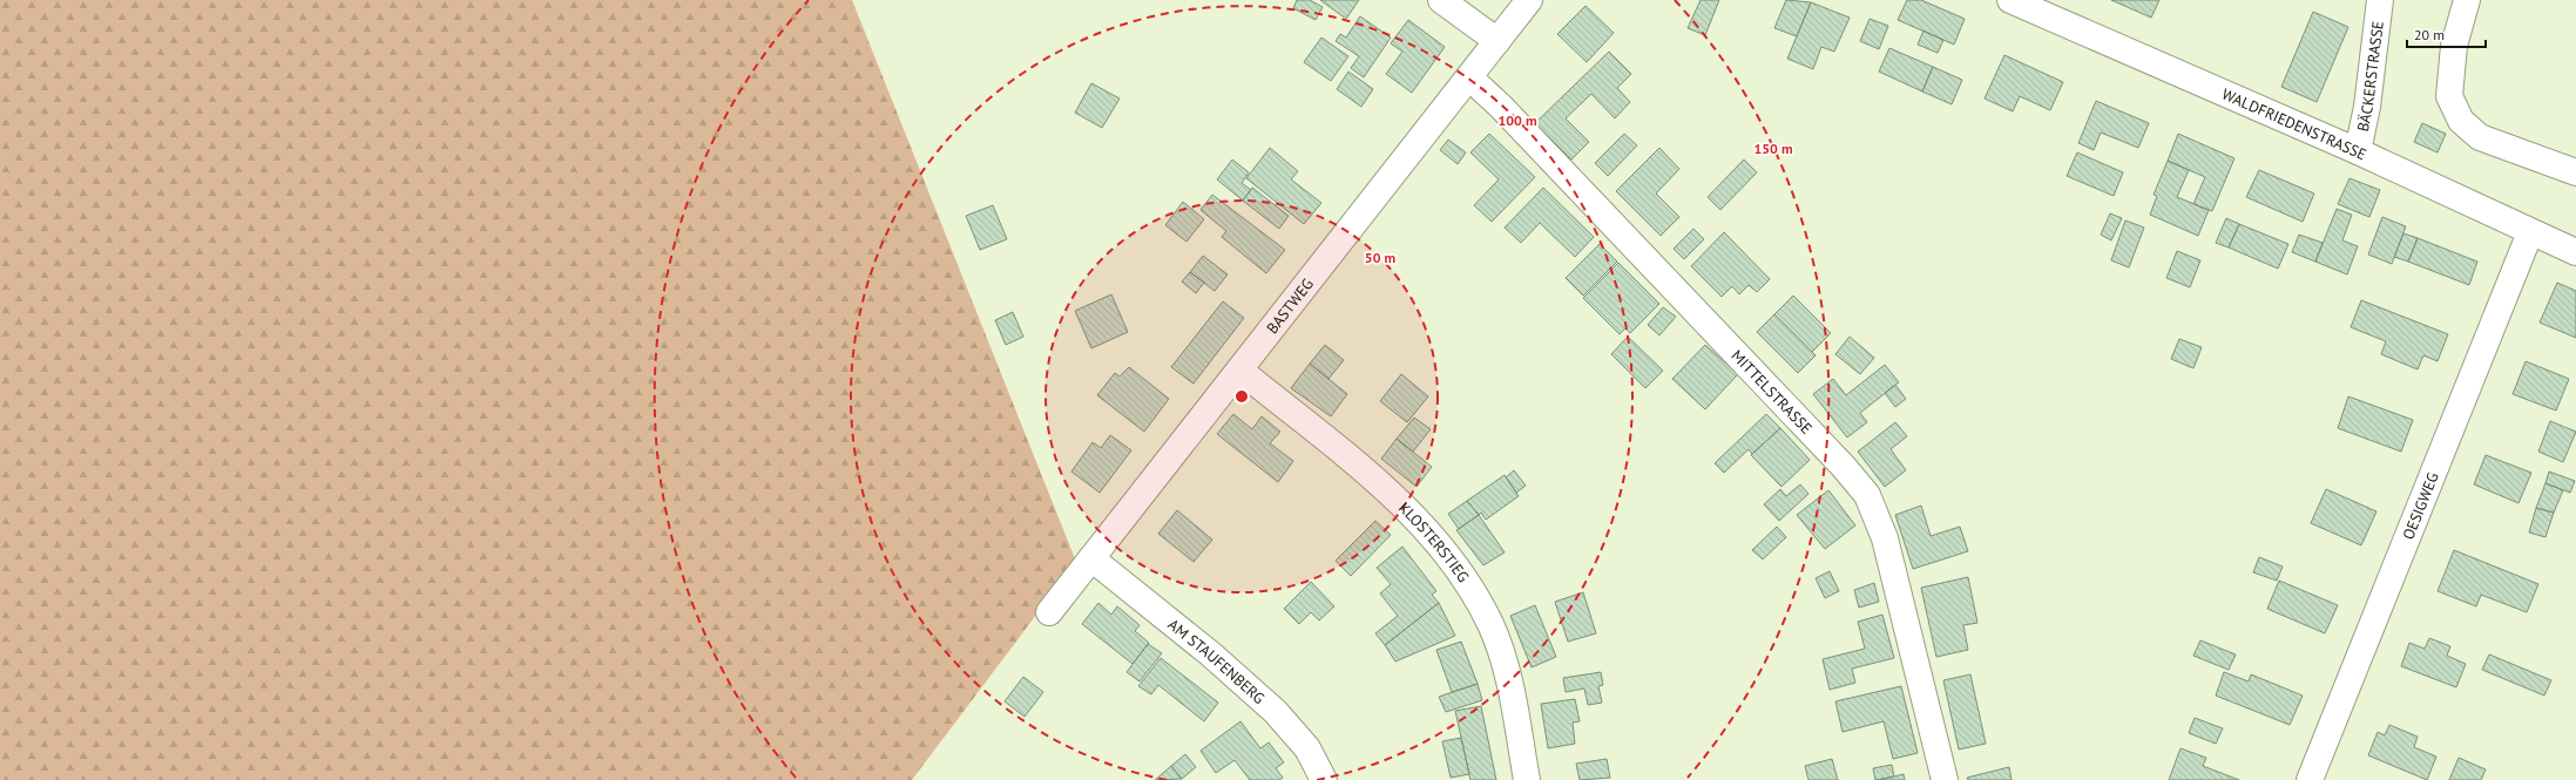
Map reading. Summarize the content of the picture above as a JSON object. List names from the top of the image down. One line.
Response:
{"streets":{"street":["BÄCKERSTRASSE","WALDFRIEDENSTRASSE","BASTWEG","MITTELSTRASSE","OESIGWEG","KLOSTERSTIEG","AM STAUFENBERG"]},"crossings":[["BÄCKERSTRASSE","WALDFRIEDENSTRASSE"],["WALDFRIEDENSTRASSE","OESIGWEG"],["BASTWEG","MITTELSTRASSE"],["BASTWEG","KLOSTERSTIEG"],["BASTWEG","AM STAUFENBERG"]],"scale_bar":"20 m","rings":["100 m","150 m","50 m"]}
